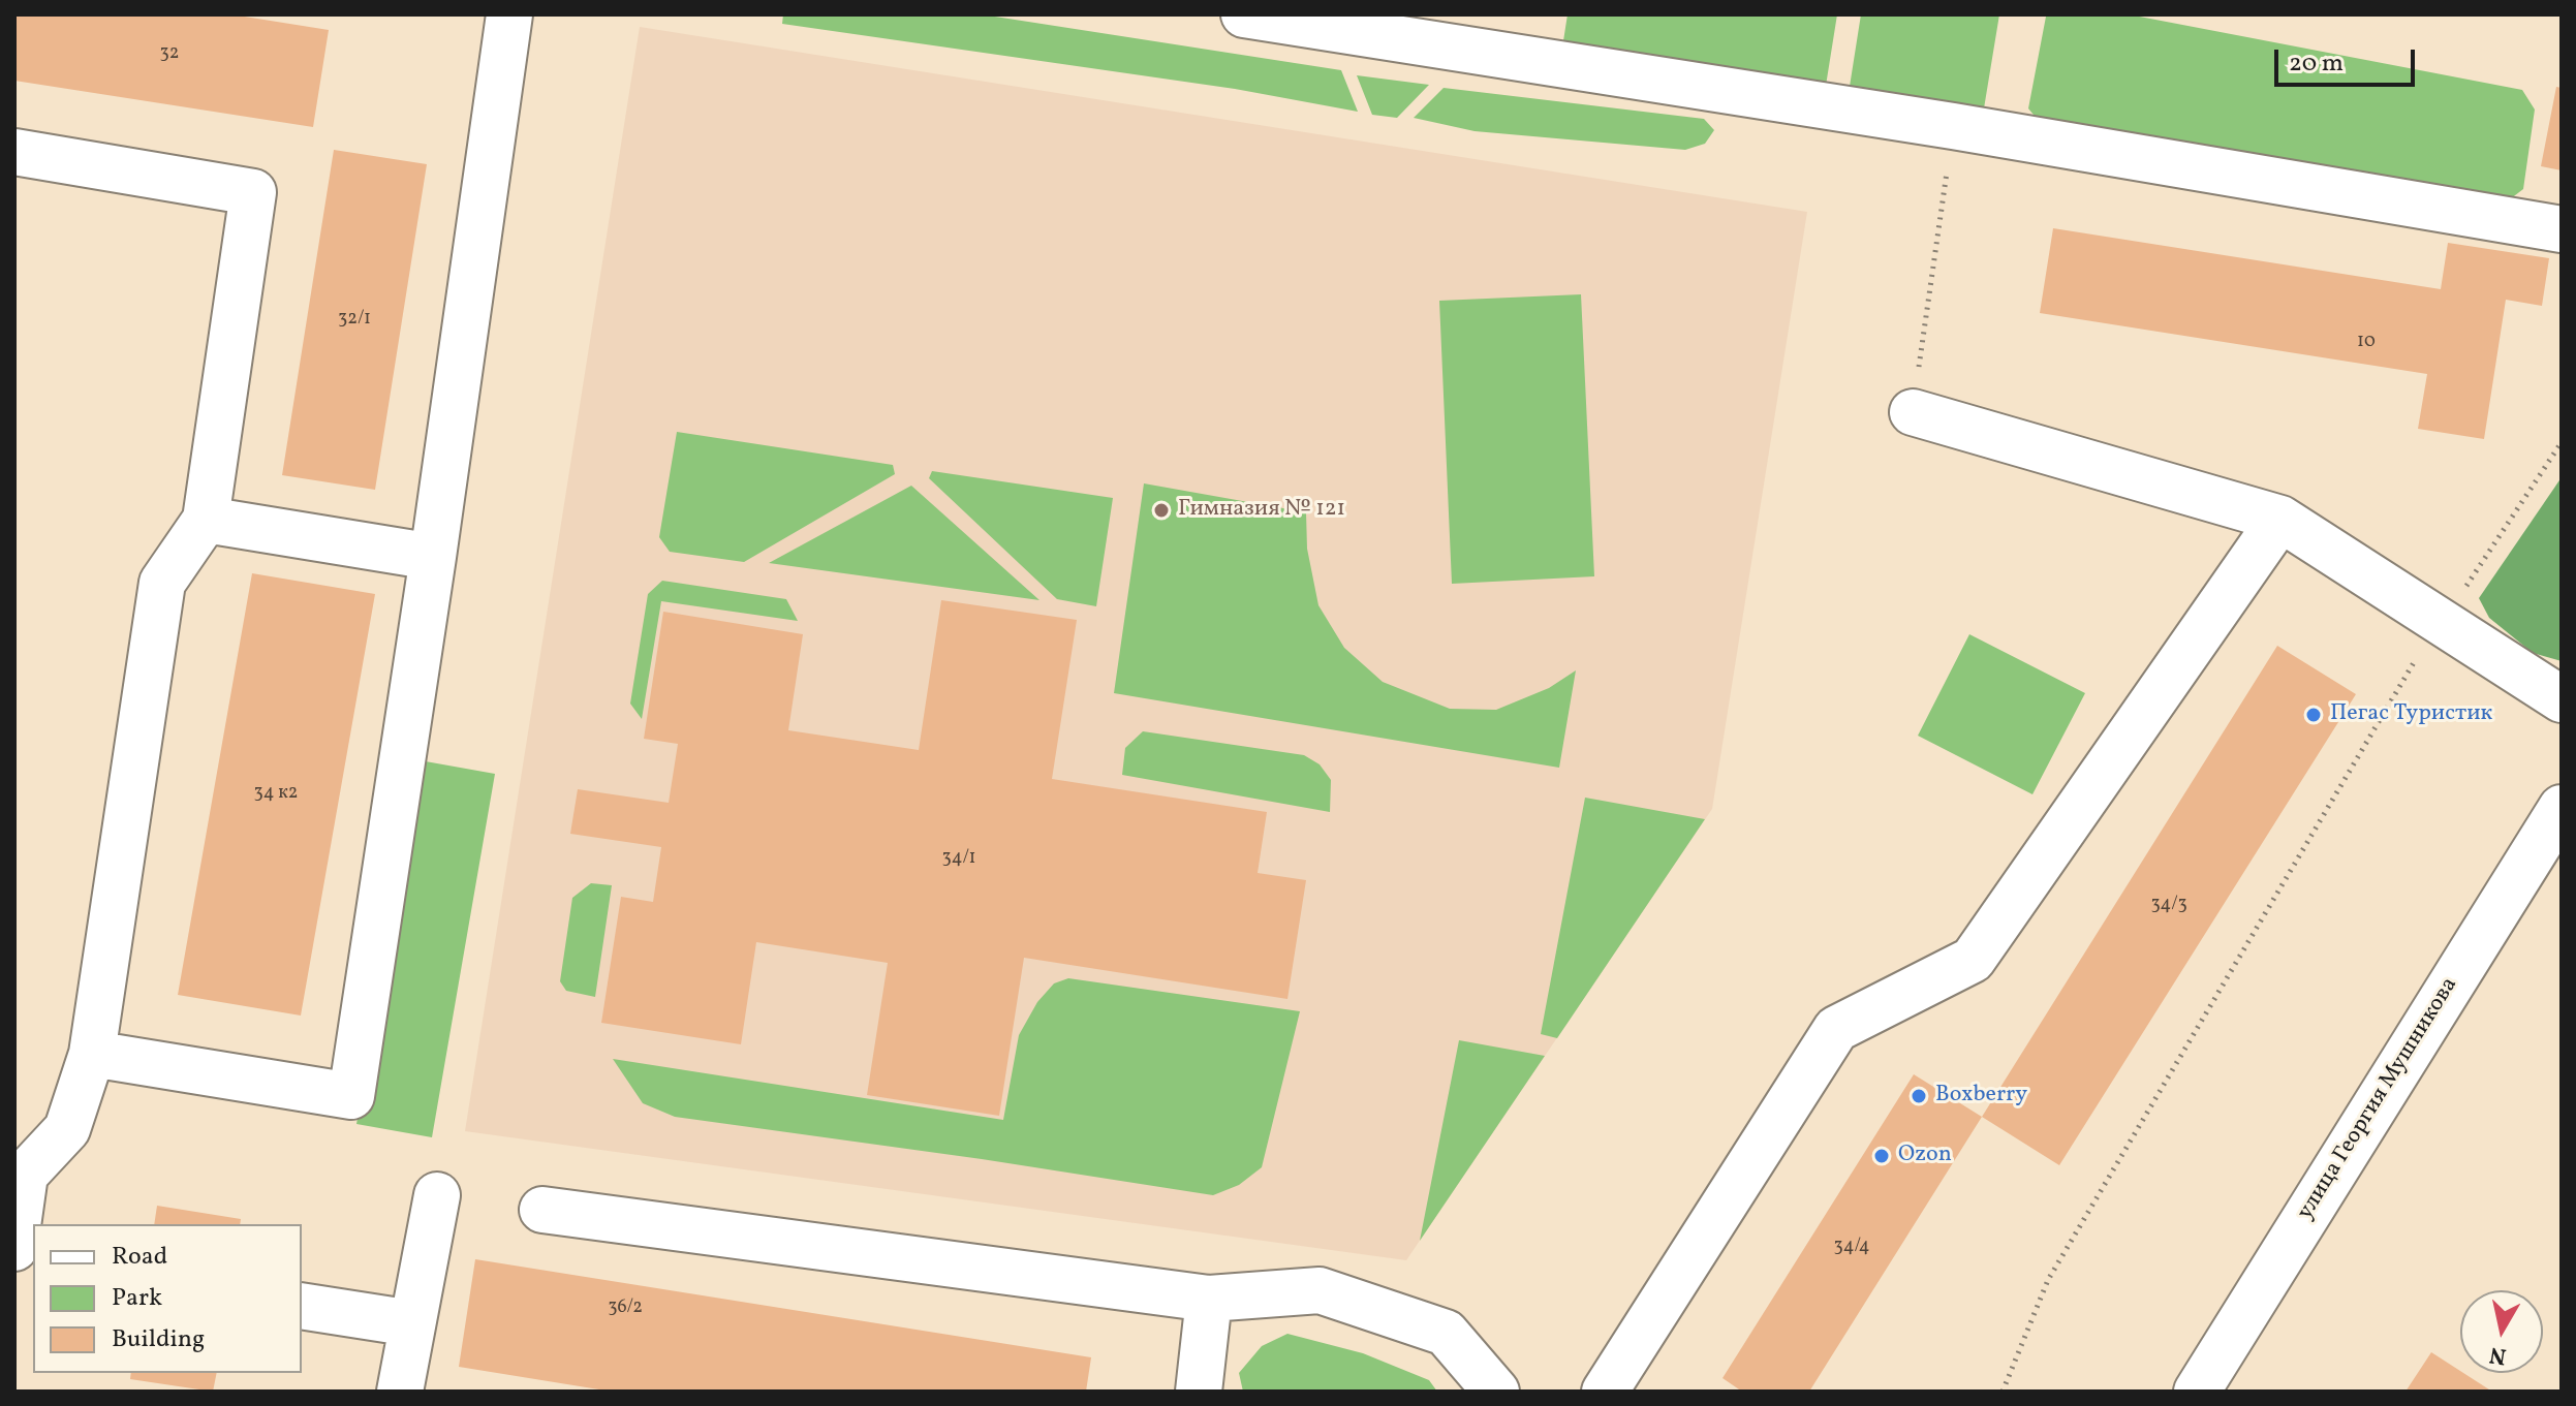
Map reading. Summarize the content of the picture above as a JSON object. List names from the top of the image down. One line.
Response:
{"streets":{"street":["улица Георгия Мушникова"]},"places":["Гимназия № 121","Пегас Туристик","Boxberry","Ozon"],"house_numbers":["32","32/1","10","34 к2","34/1","34/3","34/4","36/2"],"legend":["Road","Park","Building"],"scale_bar":"20 m","north":"bottom"}
